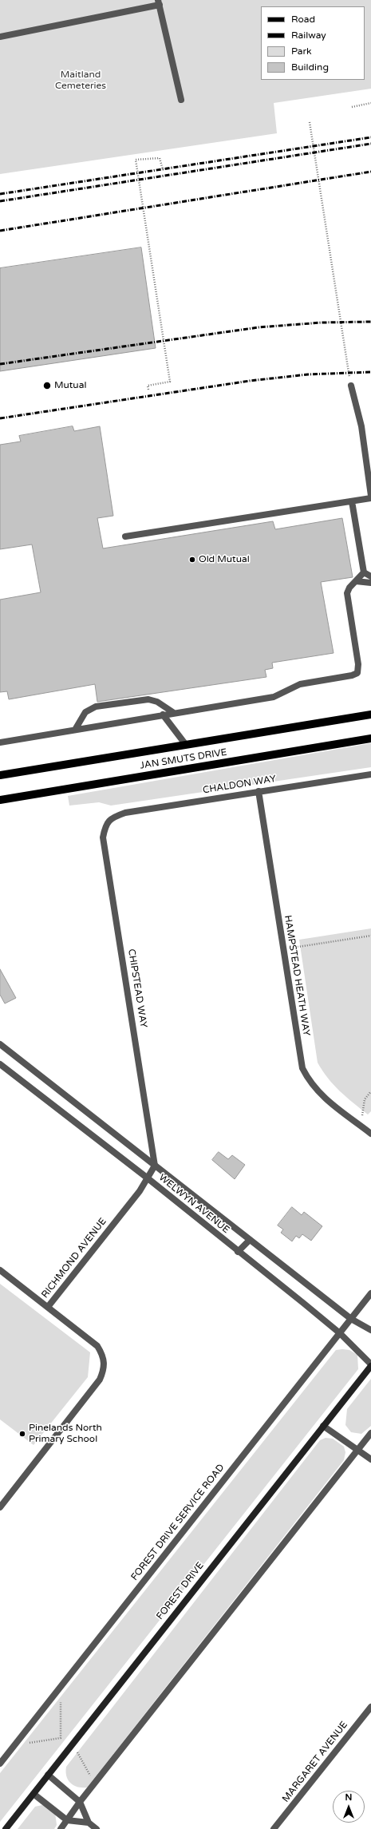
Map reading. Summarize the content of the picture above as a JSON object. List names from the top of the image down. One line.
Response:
{"streets":{"main road":["JAN SMUTS DRIVE","FOREST DRIVE"],"street":["CHALDON WAY","HAMPSTEAD HEATH WAY","CHIPSTEAD WAY","WELWYN AVENUE","RICHMOND AVENUE","FOREST DRIVE SERVICE ROAD","MARGARET AVENUE"]},"crossings":[["CHALDON WAY","HAMPSTEAD HEATH WAY"],["CHALDON WAY","CHIPSTEAD WAY"],["CHIPSTEAD WAY","WELWYN AVENUE"],["CHIPSTEAD WAY","RICHMOND AVENUE"],["WELWYN AVENUE","RICHMOND AVENUE"],["WELWYN AVENUE","FOREST DRIVE SERVICE ROAD"],["WELWYN AVENUE","FOREST DRIVE"]],"parks":["Maitland Cemeteries"],"places":["Mutual","Old Mutual","Pinelands North Primary School"],"legend":["Road","Railway","Park","Building"],"north":"top"}
